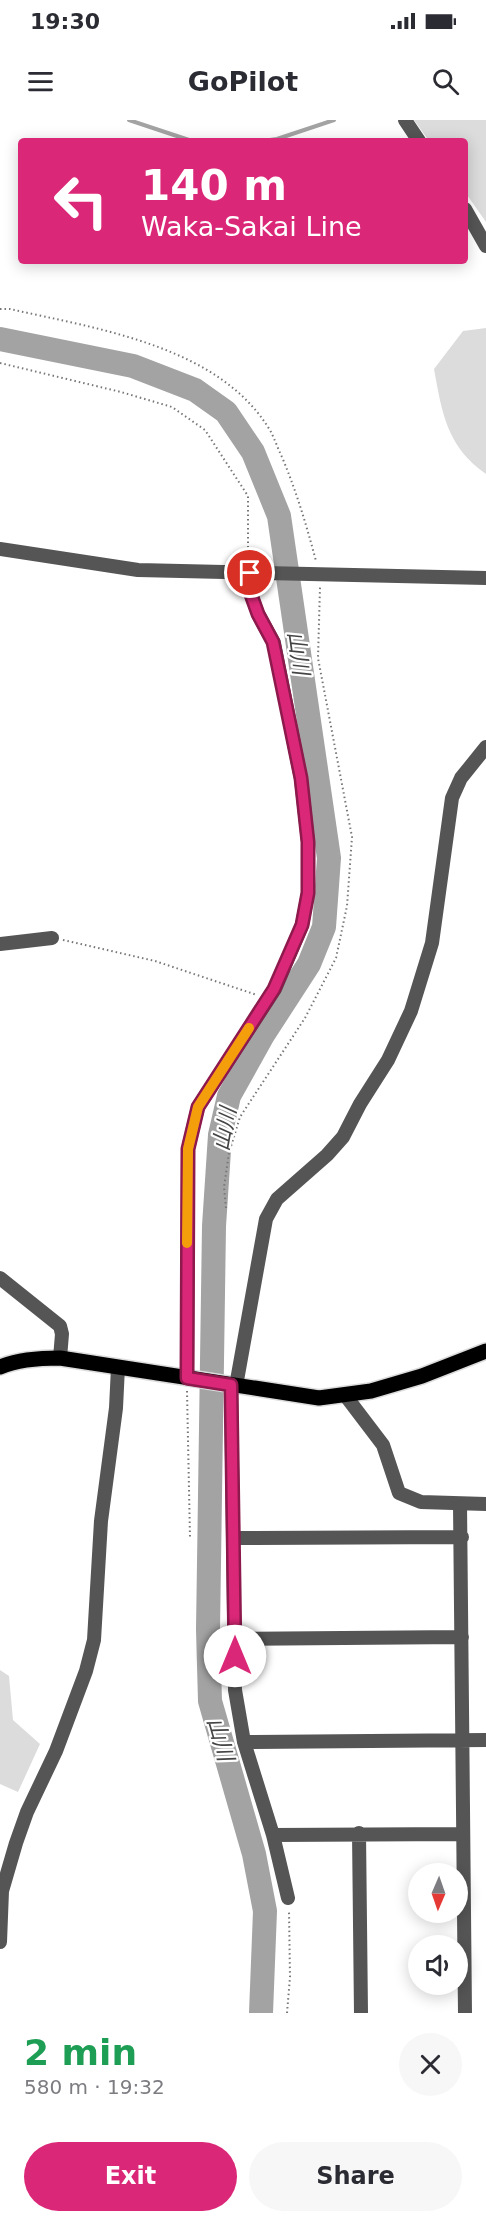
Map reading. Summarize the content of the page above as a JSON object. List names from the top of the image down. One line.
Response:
{"water":["山川"],"north":"bottom","page":{"status":"19:30","header":"GoPilot","turn":["140 m","Waka-Sakai Line"],"heading":["2 min","580 m · 19:32"],"buttons":["Exit","Share"]}}
